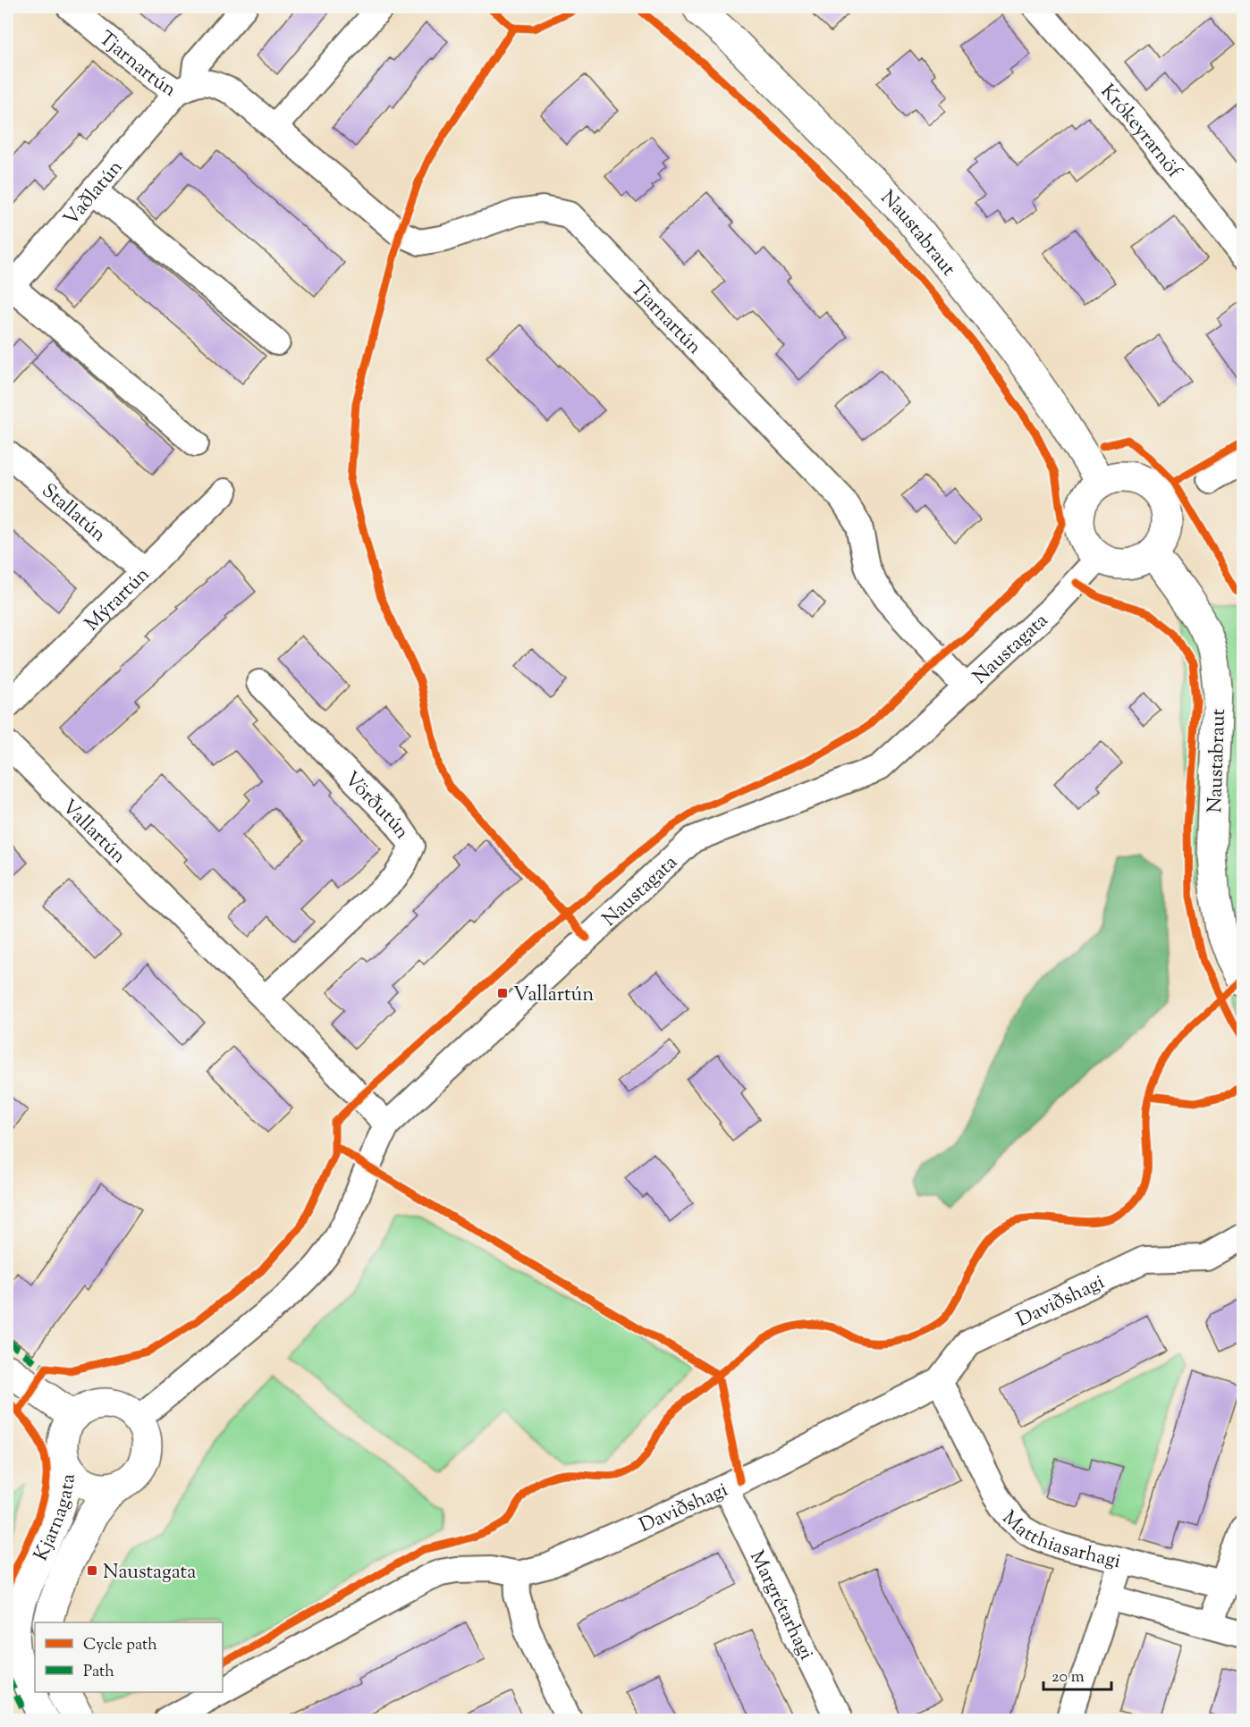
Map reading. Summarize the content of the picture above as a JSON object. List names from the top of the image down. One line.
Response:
{"streets":{"street":["Tjarnartún","Krókeyrarnöf","Vaðlatún","Naustabraut","Stallatún","Mýrartún","Naustagata","Vörðutún","Vallartún","Daviðshagi","Kjarnagata","Matthiasarhagi","Margrétarhagi"]},"crossings":[["Tjarnartún","Vaðlatún"],["Tjarnartún","Naustagata"],["Naustabraut","Naustagata"],["Stallatún","Mýrartún"],["Naustagata","Vallartún"],["Naustagata","Kjarnagata"],["Vörðutún","Vallartún"],["Daviðshagi","Matthiasarhagi"],["Daviðshagi","Margrétarhagi"]],"places":{"transit":["Vallartún","Naustagata"]},"legend":["Cycle path","Path"],"scale_bar":"20 m"}
